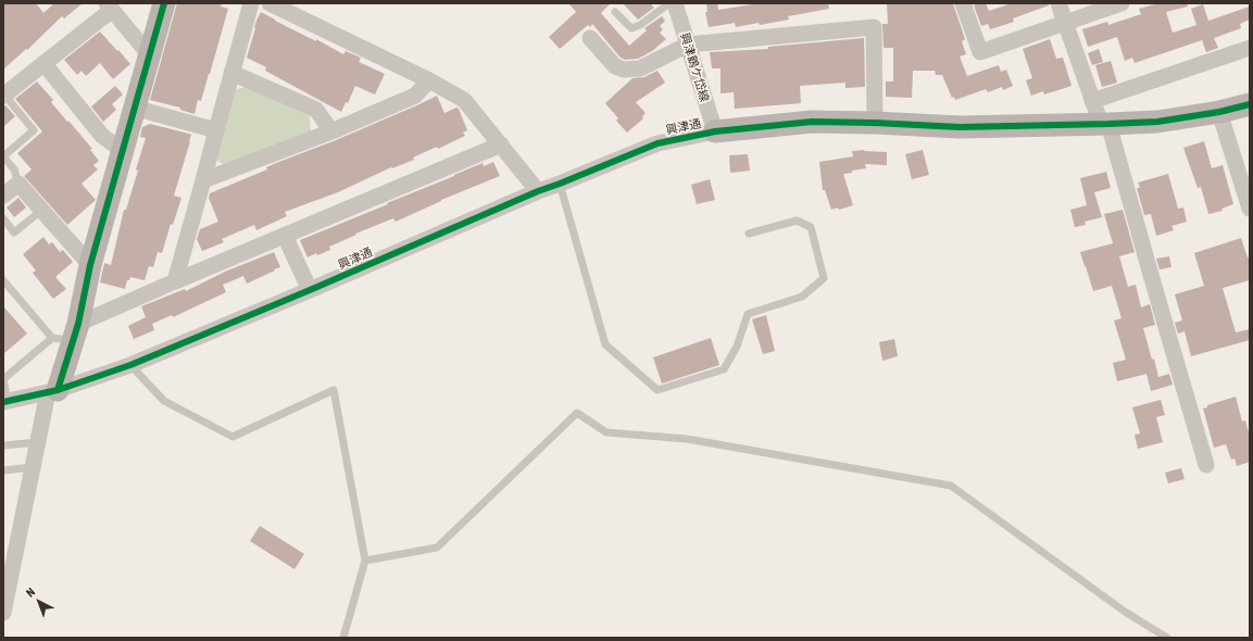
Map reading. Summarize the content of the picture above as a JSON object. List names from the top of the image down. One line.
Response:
{"streets":{"street":["興津鶴ケ岱線","興津通"]},"crossings":[["興津鶴ケ岱線","興津通"]],"north":"top left"}
